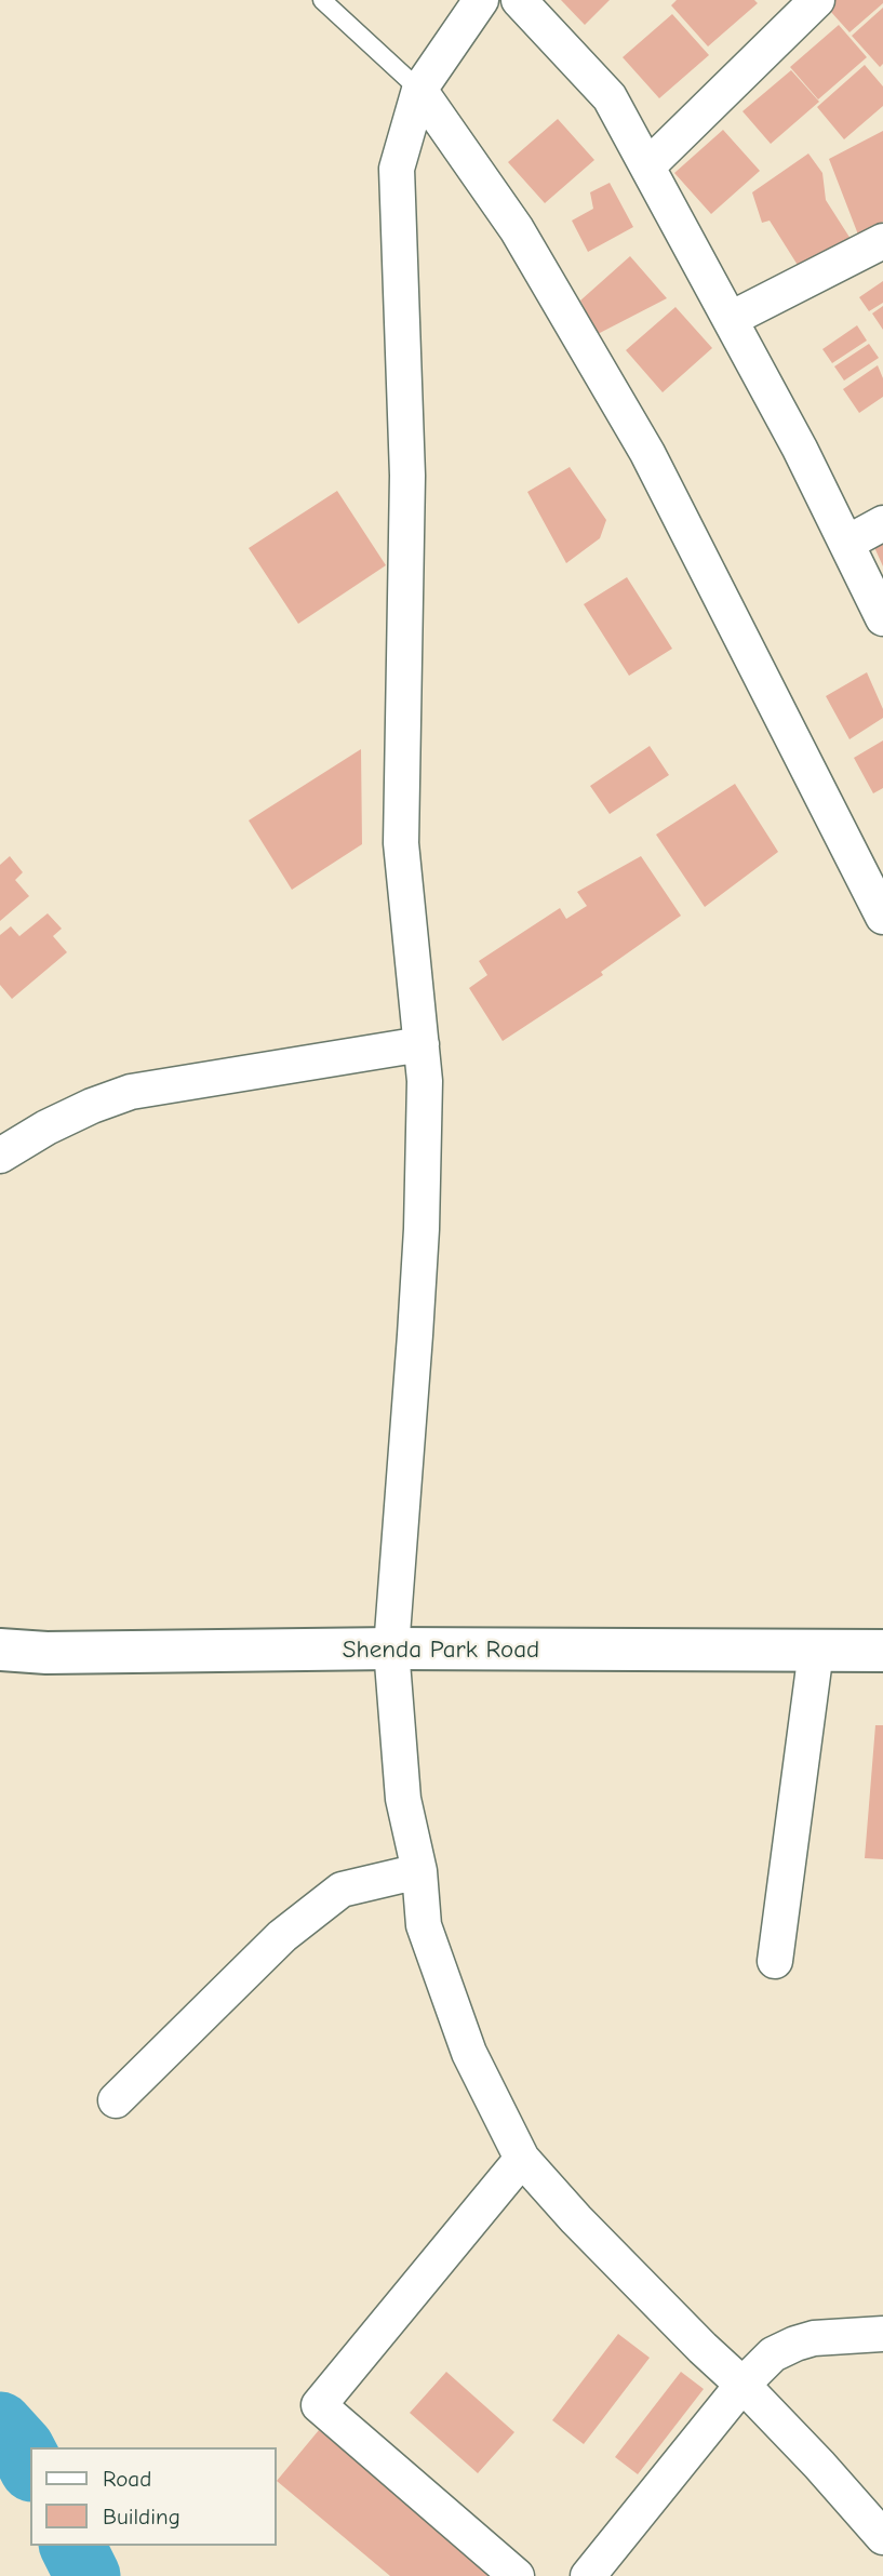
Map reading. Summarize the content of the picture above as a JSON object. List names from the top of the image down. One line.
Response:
{"streets":{"main road":["Shenda Park Road"]},"legend":["Road","Building"]}
